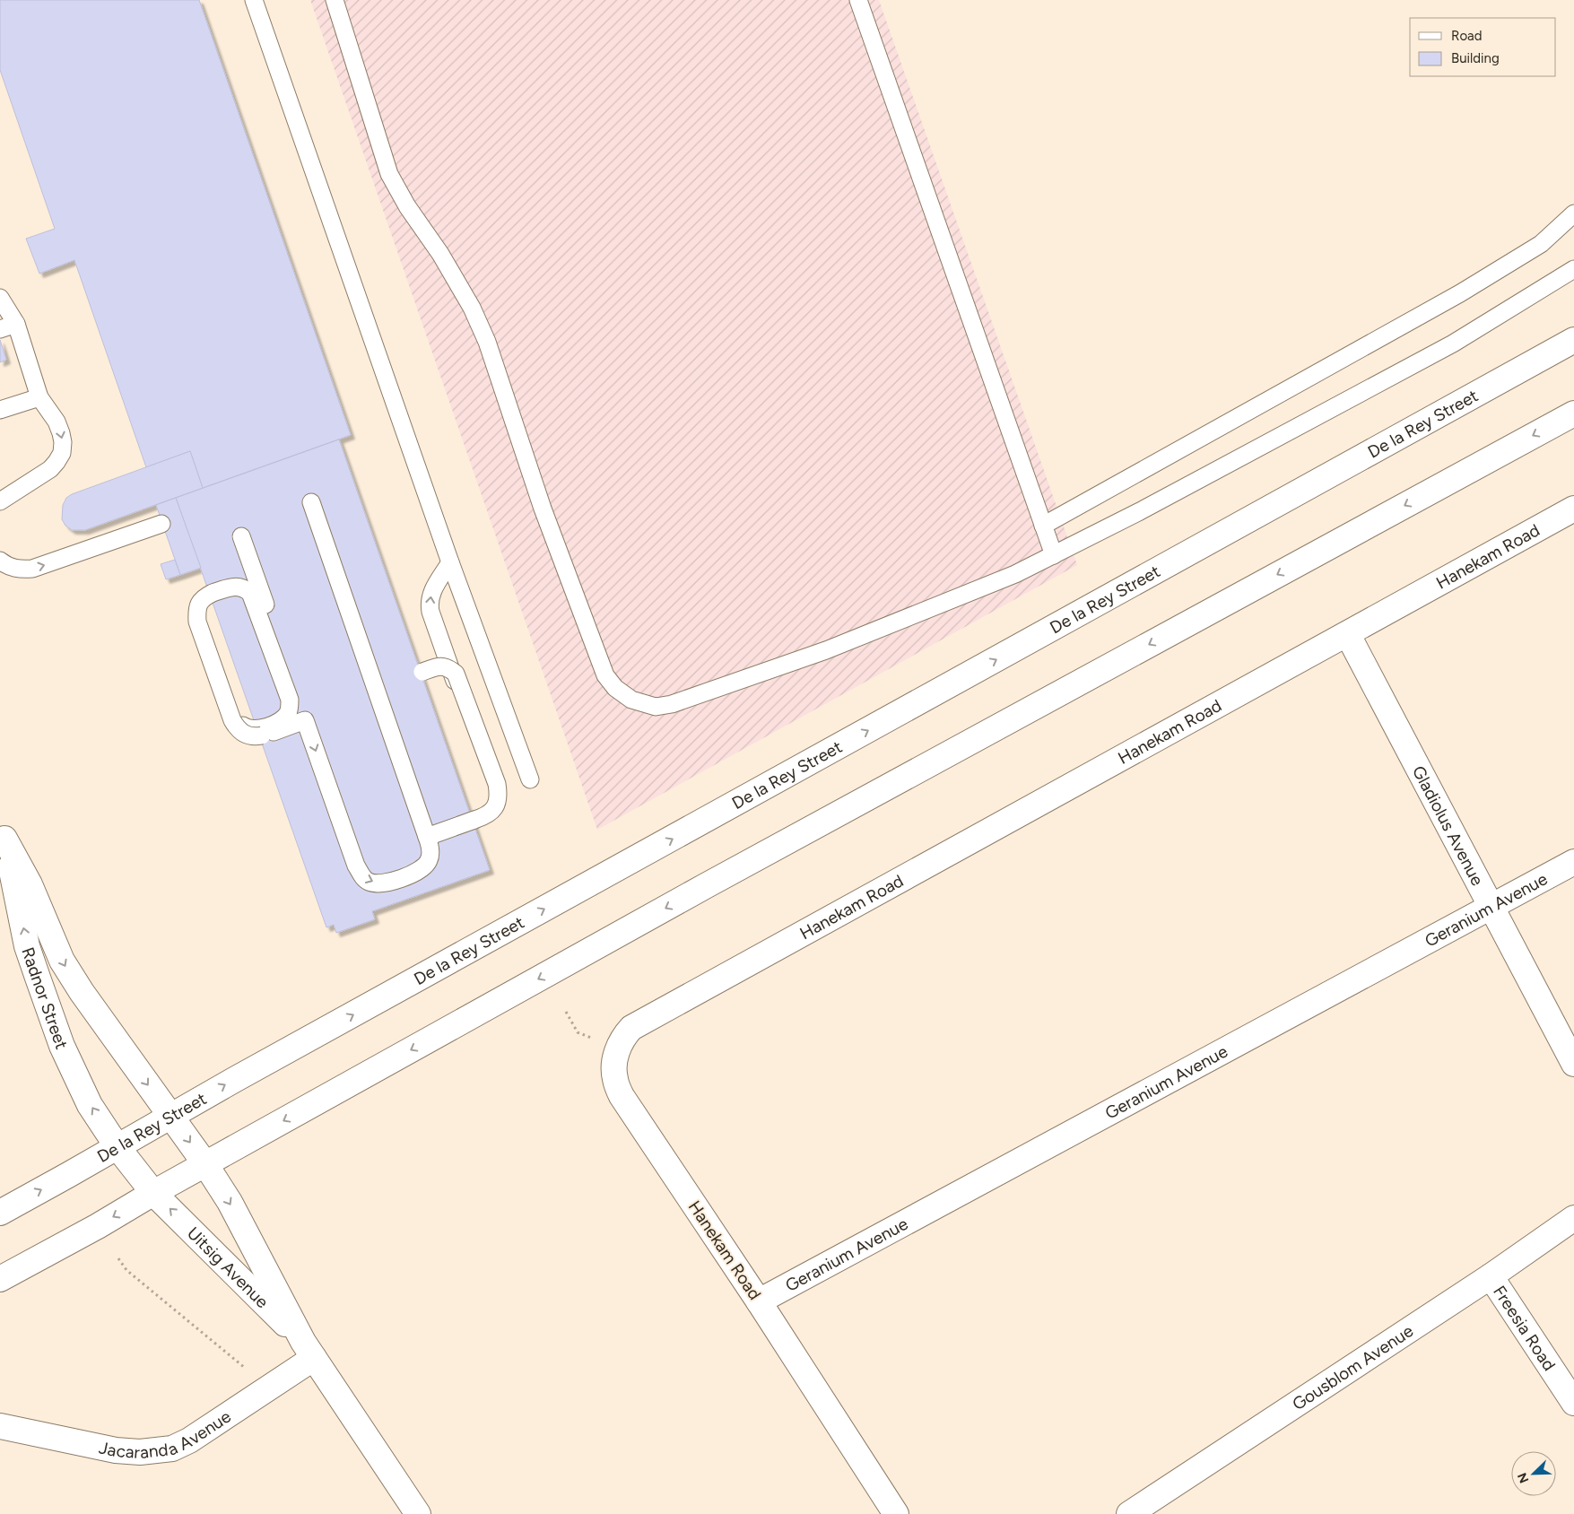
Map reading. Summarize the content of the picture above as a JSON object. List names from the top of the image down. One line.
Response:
{"streets":{"street":["De la Rey Street","Hanekam Road","Gladiolus Avenue","Geranium Avenue","Radnor Street","Uitsig Avenue","Freesia Road","Gousblom Avenue","Jacaranda Avenue"]},"crossings":[["De la Rey Street","Radnor Street"],["Hanekam Road","Gladiolus Avenue"],["Hanekam Road","Geranium Avenue"],["Gladiolus Avenue","Geranium Avenue"],["Radnor Street","Uitsig Avenue"],["Uitsig Avenue","Jacaranda Avenue"],["Freesia Road","Gousblom Avenue"]],"legend":["Road","Building"],"north":"bottom left"}
